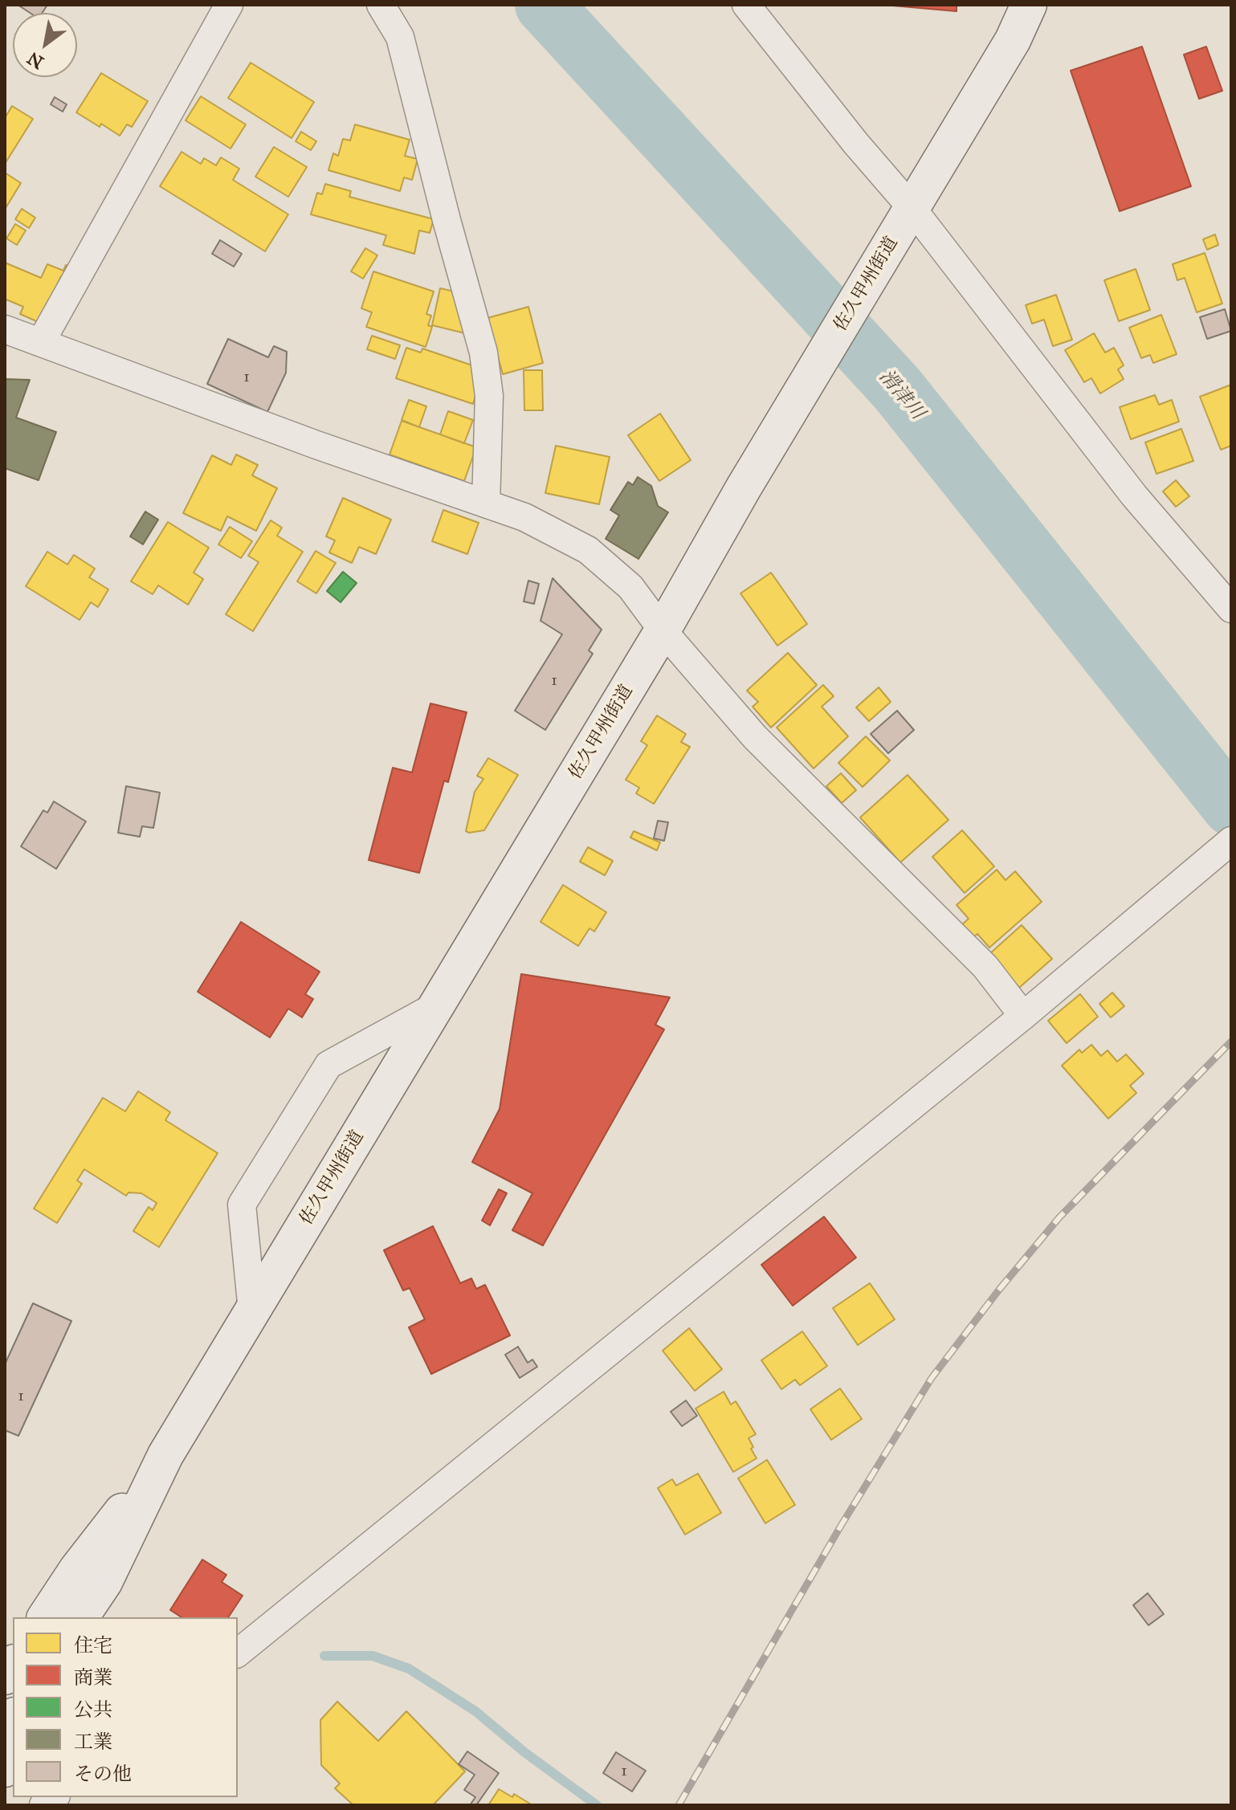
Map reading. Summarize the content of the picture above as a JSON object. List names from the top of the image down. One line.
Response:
{"streets":{"main road":["佐久甲州街道"]},"water":["滑津川"],"house_numbers":["1","1","1","1"],"legend":["住宅","商業","公共","工業","その他"],"north":"bottom left"}
